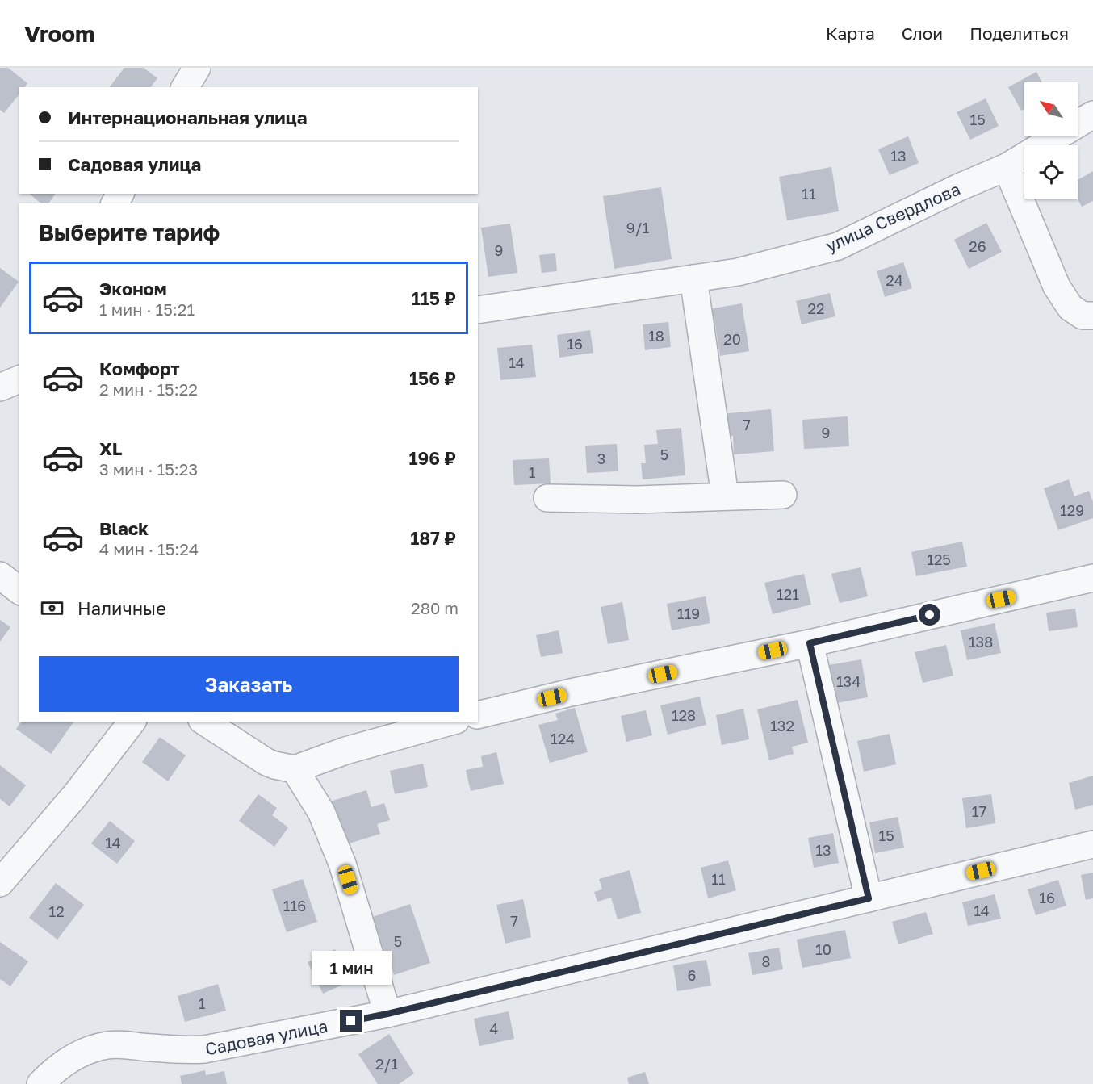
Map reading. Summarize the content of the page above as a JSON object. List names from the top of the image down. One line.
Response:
{"streets":{"street":["улица Свердлова","Садовая улица"]},"house_numbers":["15","13","11","9/1","26","9","24","22","18","20","16","14","7","9","5","3","1","129","125","121","119","138","134","128","132","124","17","15","14","13","11","16","116","14","12","7","5","10","8","6","1","4","2/1"],"north":"top left","page":{"header":"Vroom","nav":["Карта","Слои","Поделиться"],"banner":["Интернациональная улица","Садовая улица"],"heading":"Выберите тариф","list":[{"name":"Эконом","note":"1 мин · 15:21","value":"115 ₽"},{"name":"Комфорт","note":"2 мин · 15:22","value":"156 ₽"},{"name":"XL","note":"3 мин · 15:23","value":"196 ₽"},{"name":"Black","note":"4 мин · 15:24","value":"187 ₽"}],"pay":["Наличные","280 m"],"buttons":"Заказать","bubble":"1 мин"}}
